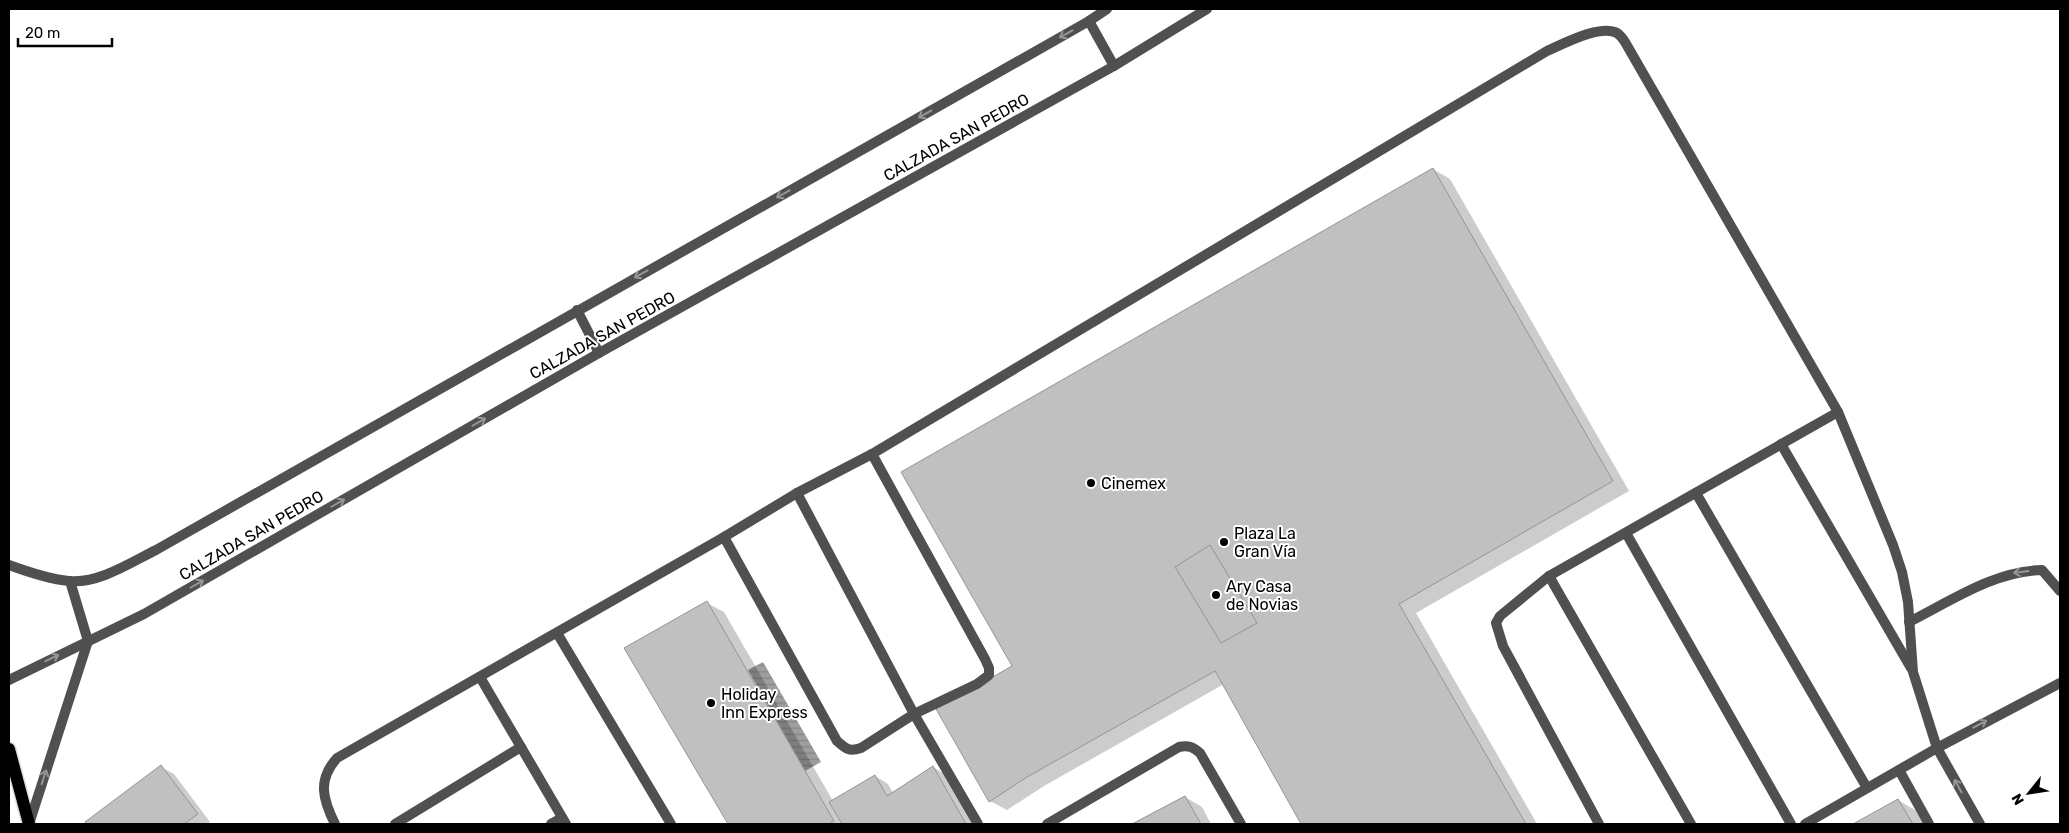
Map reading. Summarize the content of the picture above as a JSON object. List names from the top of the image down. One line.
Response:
{"streets":{"street":["CALZADA SAN PEDRO"]},"places":["Cinemex","Plaza La Gran Vía","Ary Casa de Novias","Holiday Inn Express"],"scale_bar":"20 m","north":"bottom left"}
